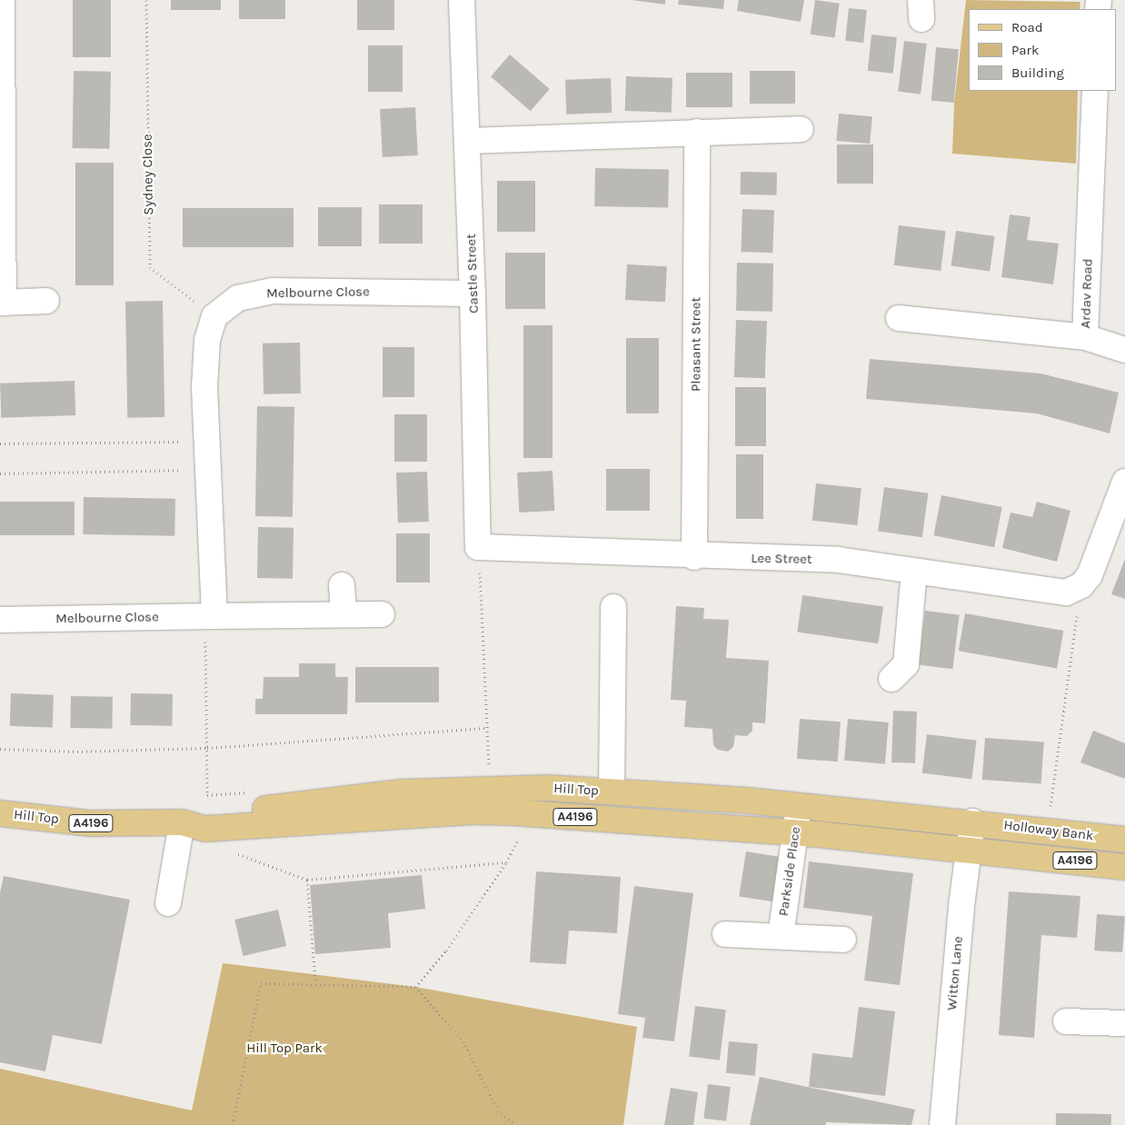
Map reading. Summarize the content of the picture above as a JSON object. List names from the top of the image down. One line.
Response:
{"streets":{"main road":["Hill Top","A4196","Holloway Bank"],"street":["Castle Street","Melbourne Close","Ardav Road","Pleasant Street","Lee Street","Parkside Place","Witton Lane"],"path":["Sydney Close"]},"crossings":[["Sydney Close","Melbourne Close"],["Castle Street","Melbourne Close"],["Castle Street","Lee Street"],["Pleasant Street","Lee Street"],["Hill Top","Holloway Bank"],["Hill Top","Parkside Place"],["Hill Top","Witton Lane"],["Holloway Bank","Witton Lane"]],"parks":["Hill Top Park"],"legend":["Road","Park","Building"]}
